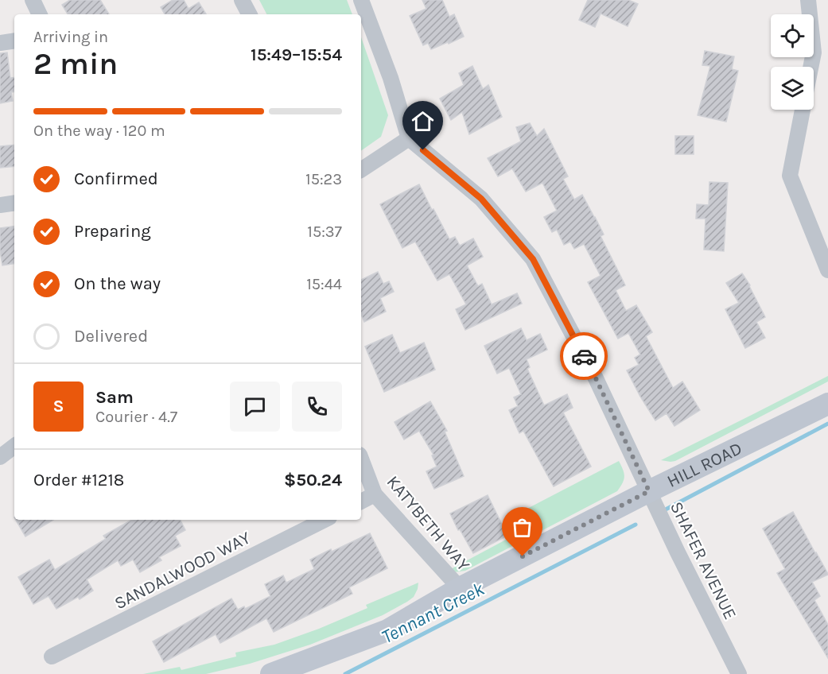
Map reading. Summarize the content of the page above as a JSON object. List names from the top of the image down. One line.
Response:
{"streets":{"main road":["HILL ROAD"],"street":["KATYBETH WAY","SHAFER AVENUE","SANDALWOOD WAY"]},"crossings":[["HILL ROAD","KATYBETH WAY"],["HILL ROAD","SHAFER AVENUE"]],"water":["Tennant Creek"],"page":{"heading":["2 min","Arriving in","15:49–15:54"],"panel":["Sam","Courier · 4.7","Order #1218","$50.24"],"bar":"On the way · 120 m","list":[["Confirmed","15:23"],["Preparing","15:37"],["On the way","15:44"],"Delivered"],"round":"S"}}
